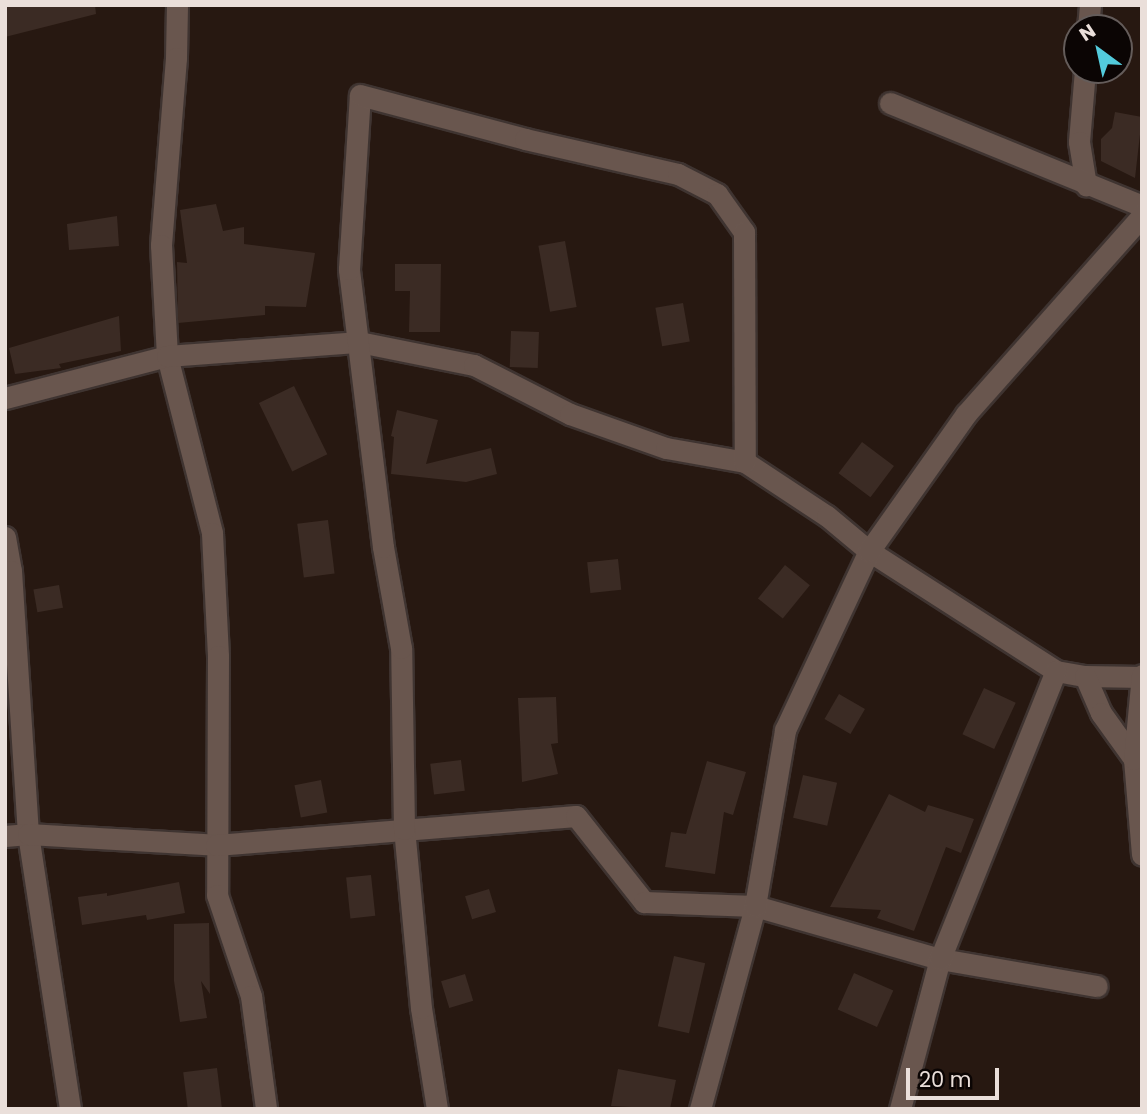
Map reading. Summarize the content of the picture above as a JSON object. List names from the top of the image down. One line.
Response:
{"scale_bar":"20 m","north":"top left"}
